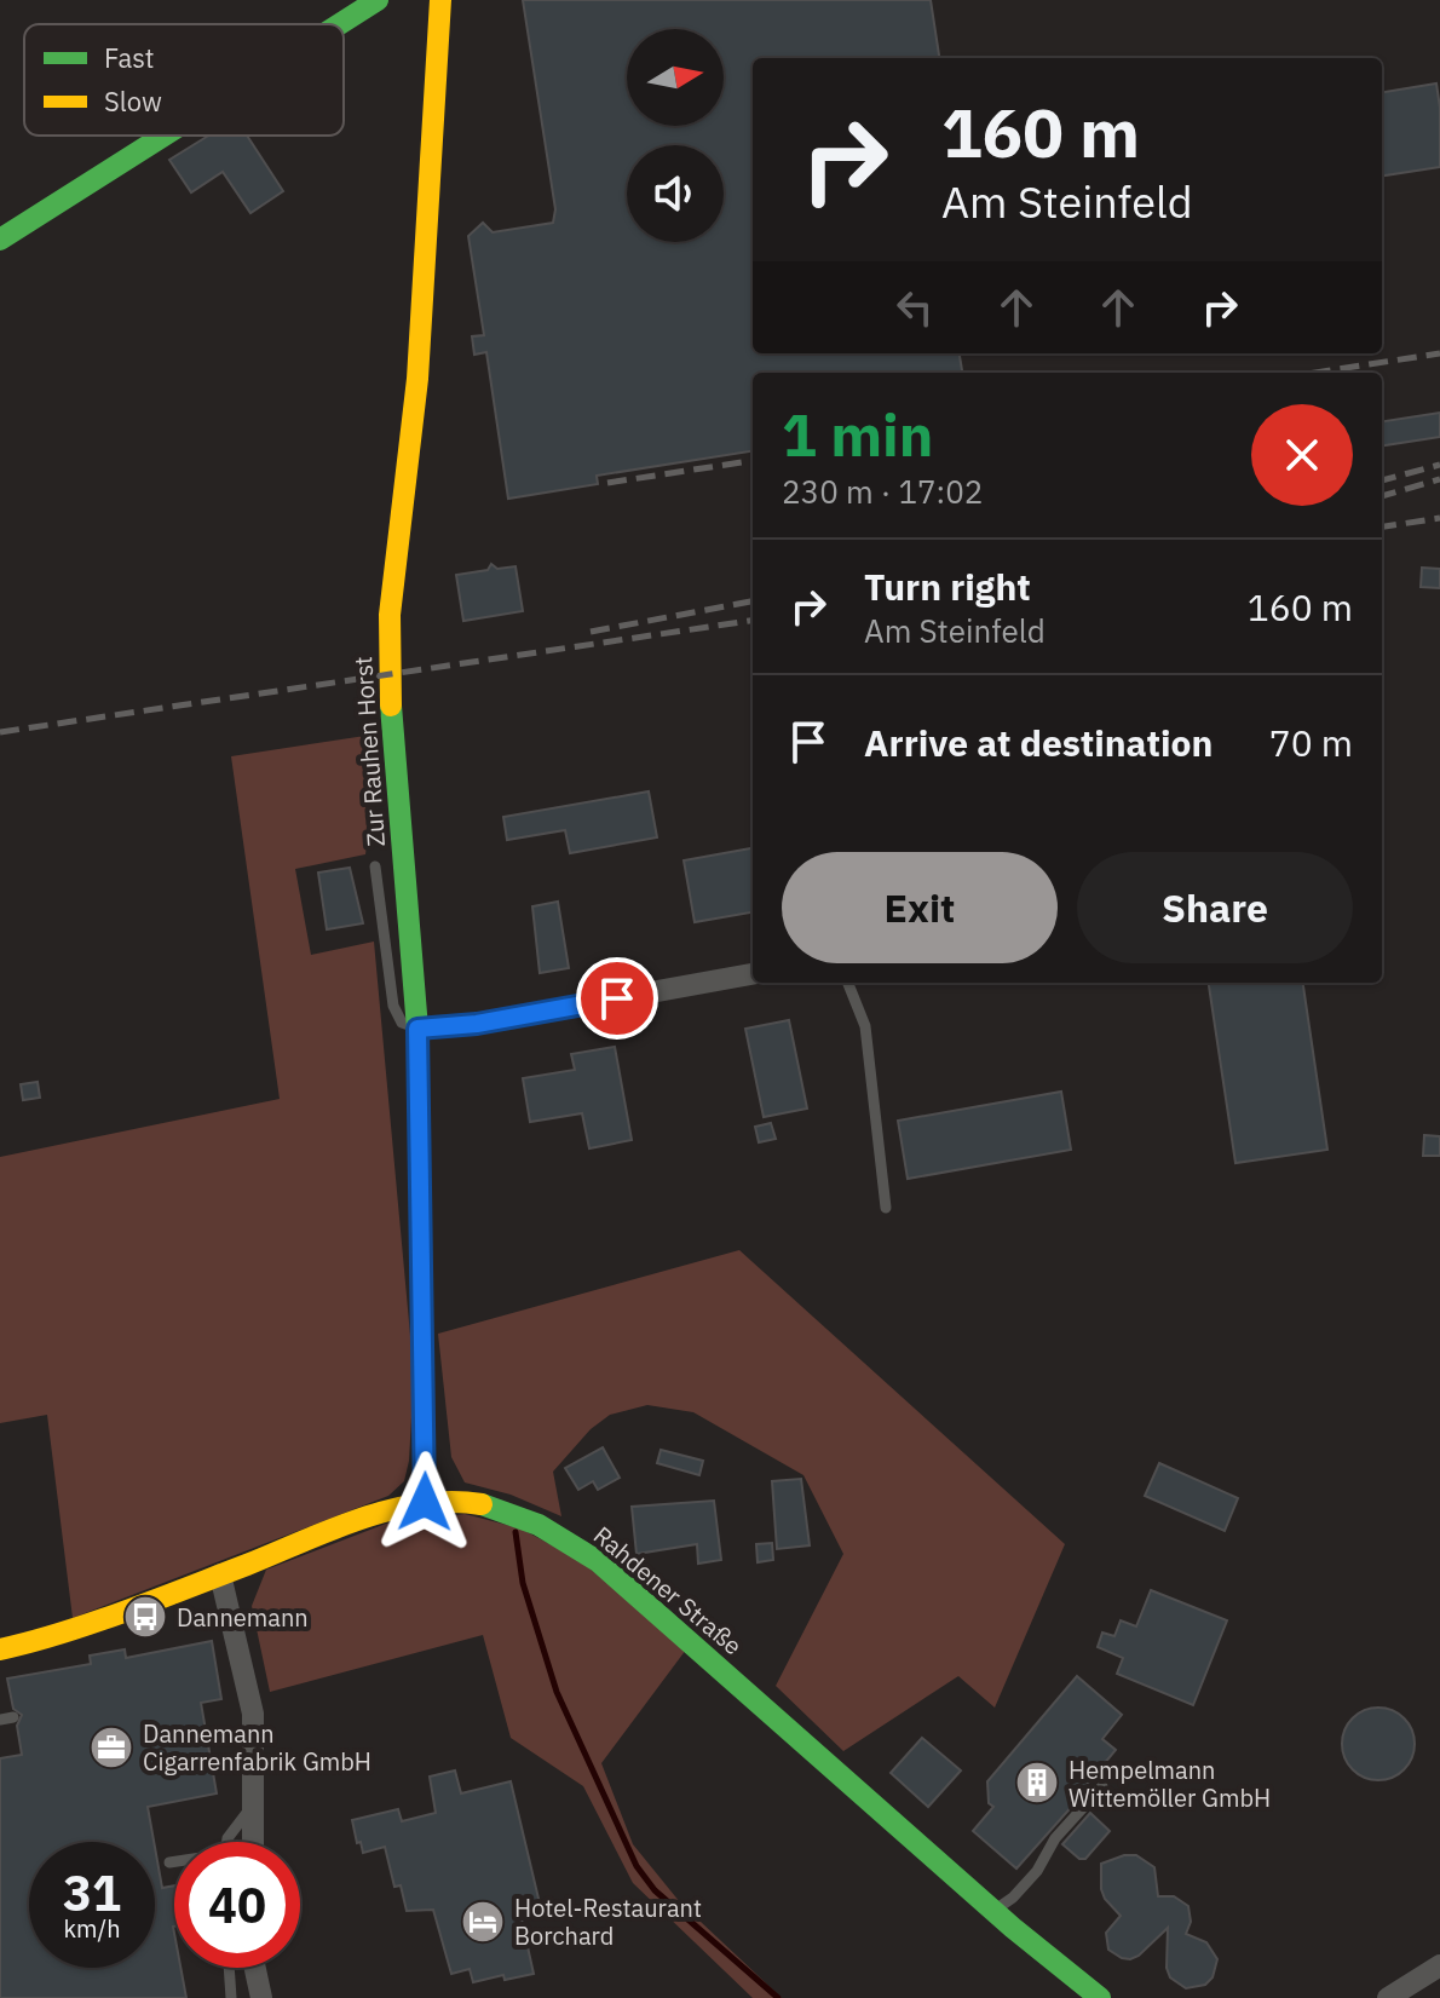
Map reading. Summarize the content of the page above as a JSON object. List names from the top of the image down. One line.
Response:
{"streets":{"street":["Zur Rauhen Horst","Rahdener Straße"]},"crossings":[["Zur Rauhen Horst","Rahdener Straße"]],"places":{"bus stop":["Dannemann"],"office":["Dannemann Cigarrenfabrik GmbH"],"building":["Hempelmann Wittemöller GmbH"],"hotel":["Hotel-Restaurant Borchard"]},"legend":["Fast","Slow"],"north":"right","page":{"turn":["160 m","Am Steinfeld"],"heading":["1 min","230 m · 17:02"],"list":[{"name":"Turn right","note":"Am Steinfeld","value":"160 m"},{"name":"Arrive at destination","value":"70 m"}],"buttons":["Exit","Share"],"speed":"31 km/h","limit":"40"}}
